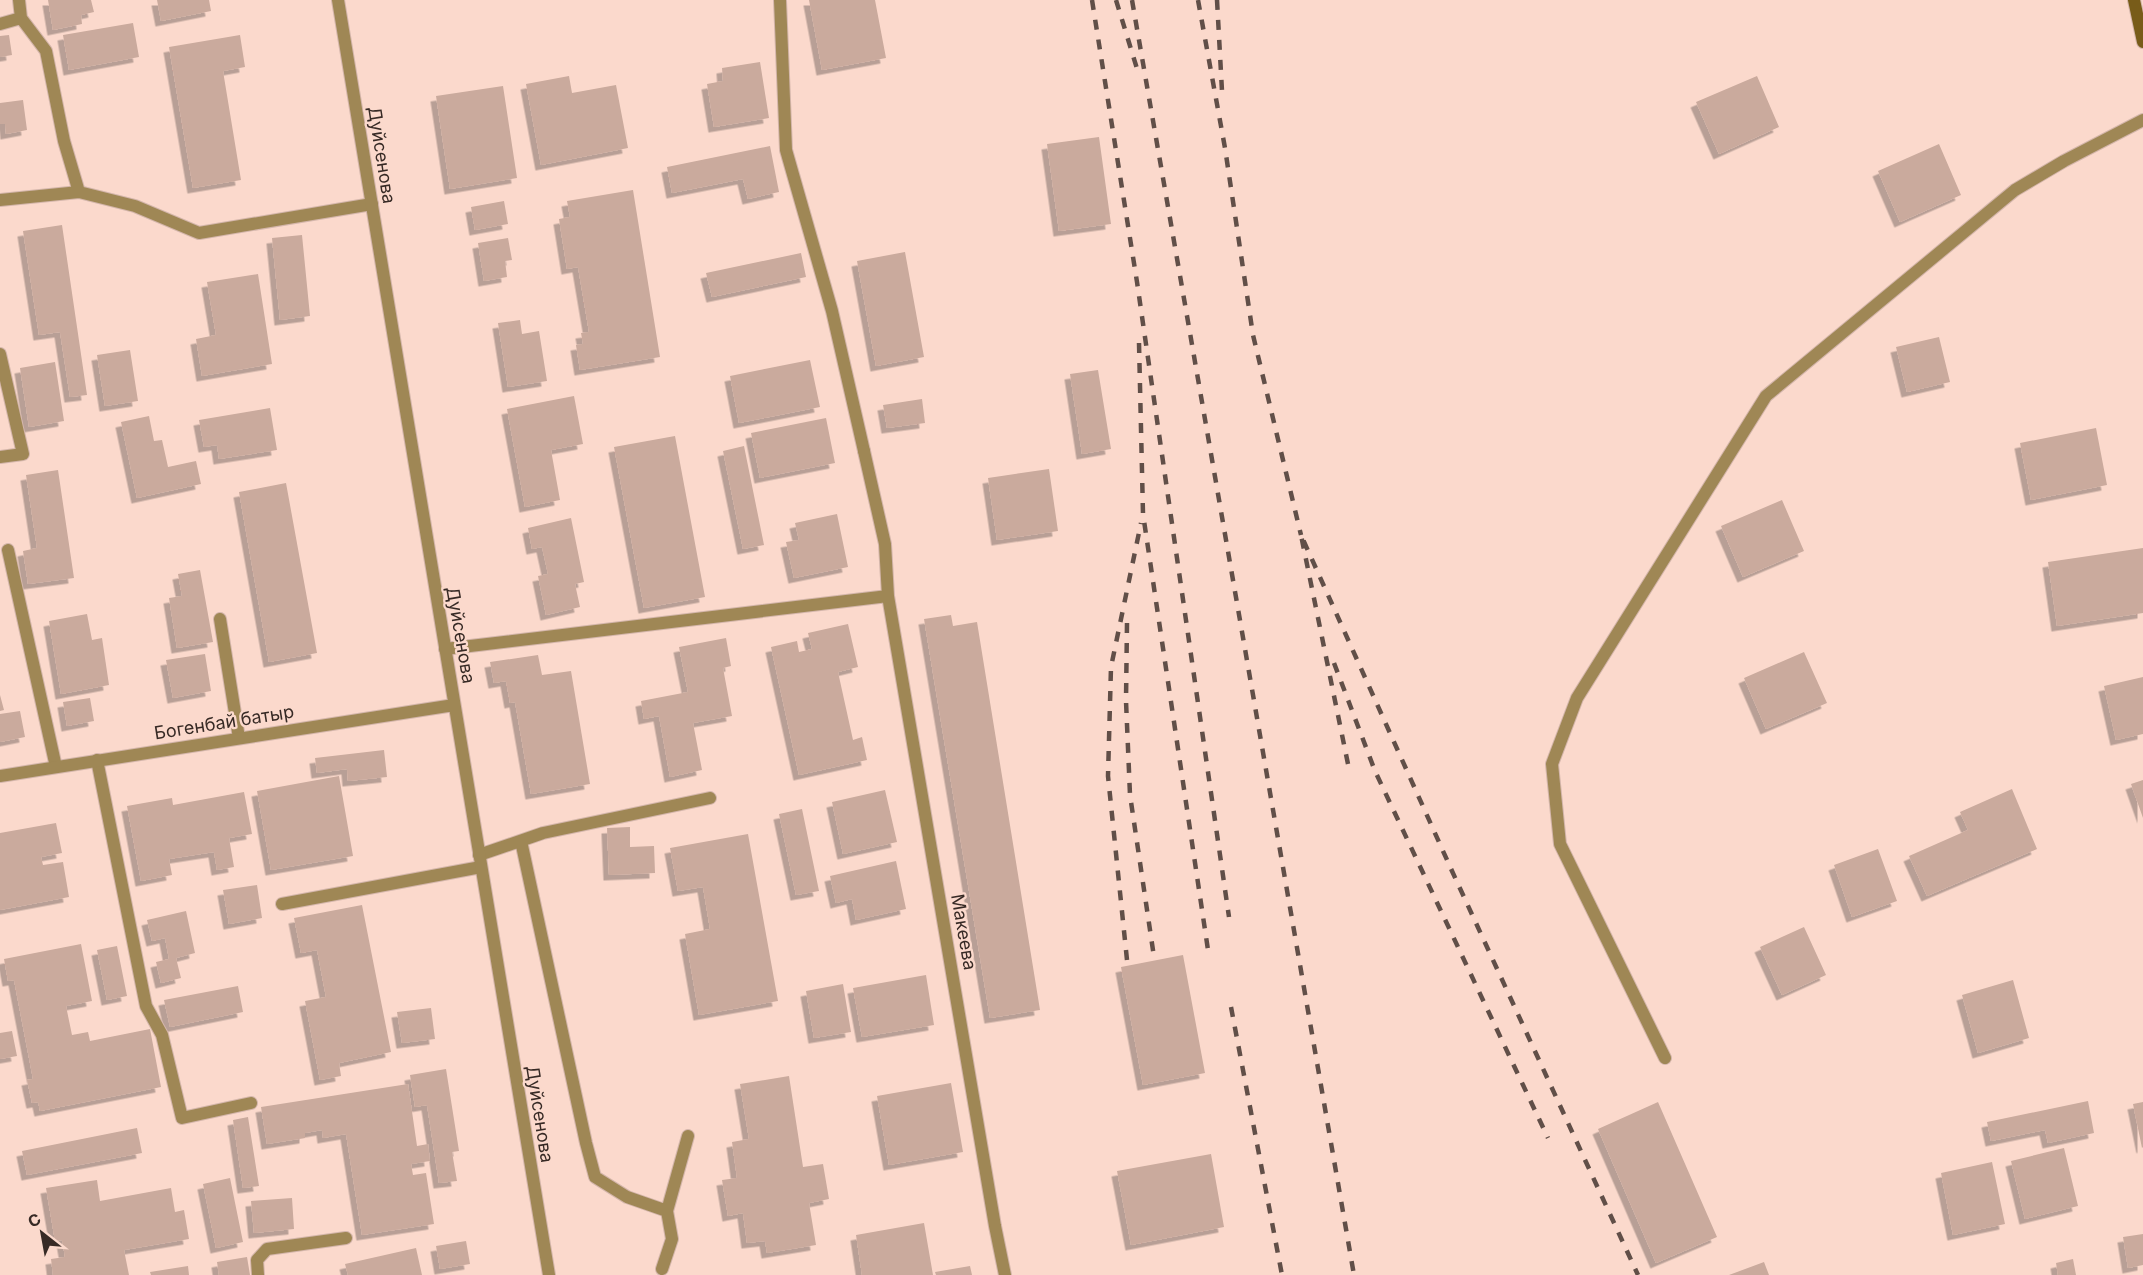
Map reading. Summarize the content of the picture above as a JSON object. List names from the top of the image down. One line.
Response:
{"streets":{"street":["Дуйсенова","Богенбай батыр","Макеева"]},"crossings":[["Дуйсенова","Богенбай батыр"]],"north":"top left"}
